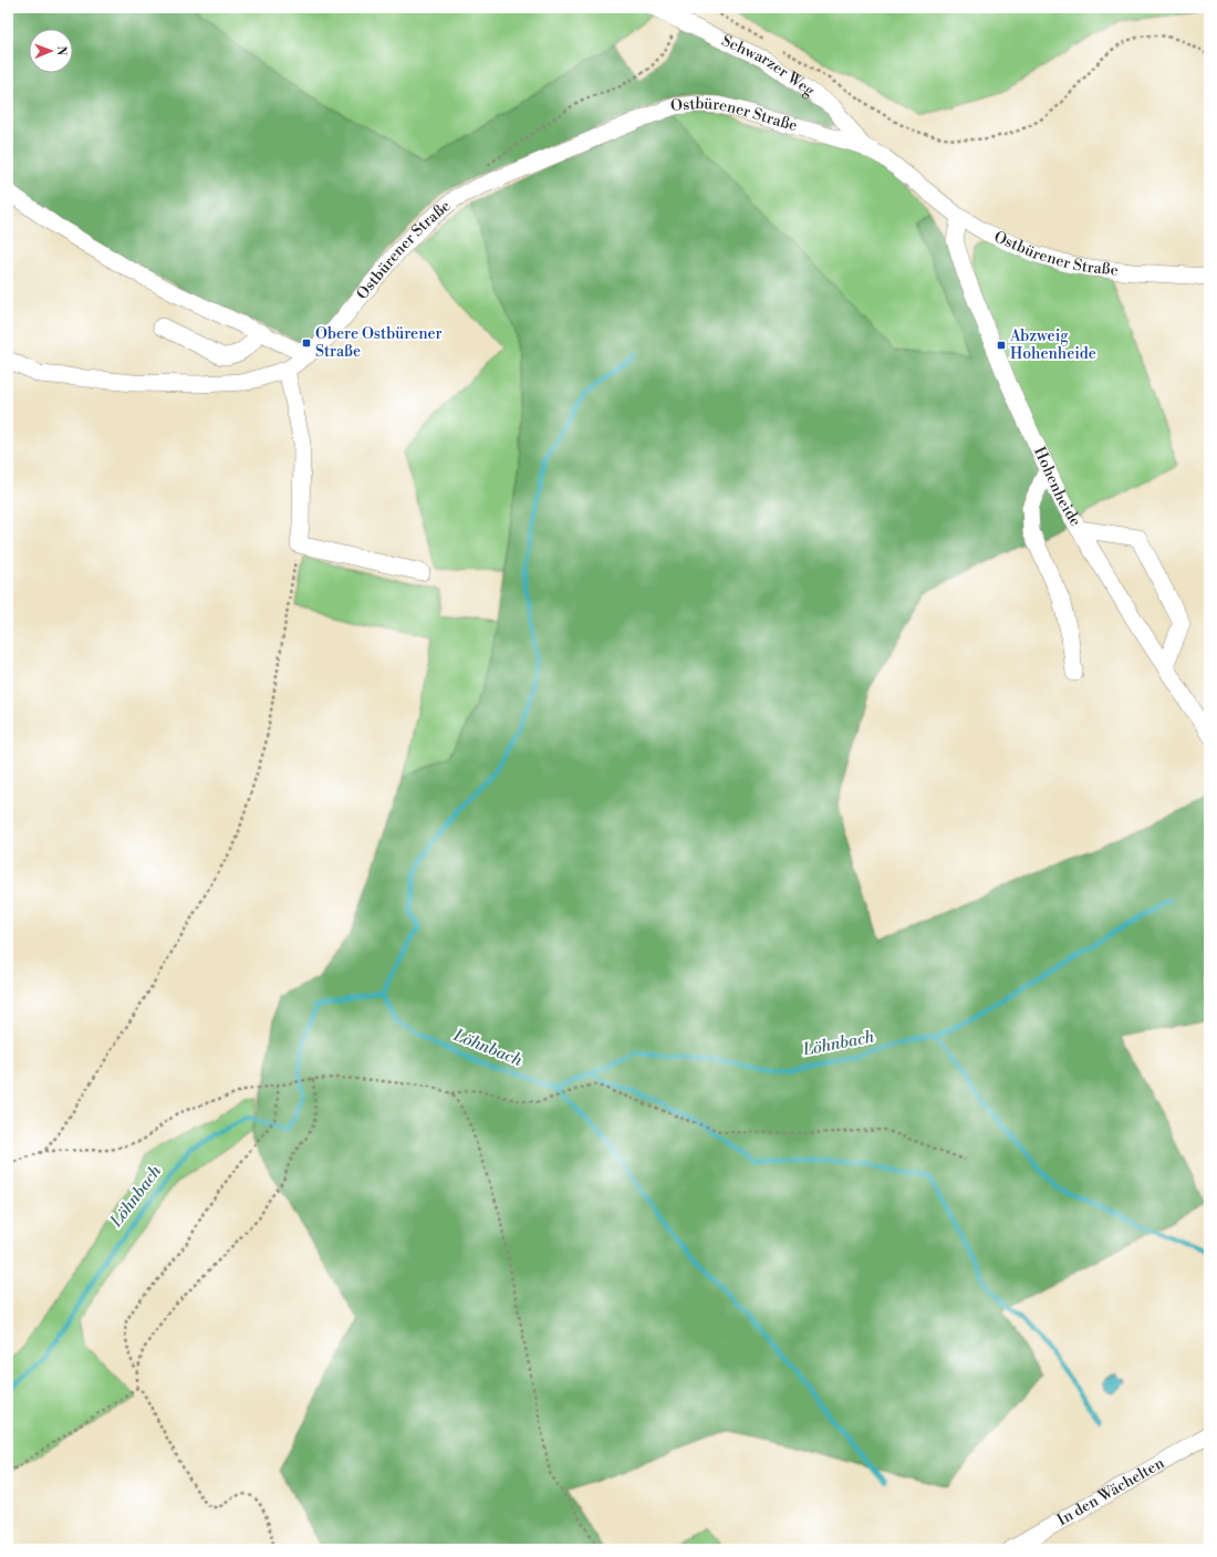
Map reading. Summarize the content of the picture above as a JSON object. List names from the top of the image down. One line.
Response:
{"streets":{"street":["Schwarzer Weg","Ostbürener Straße","Hohenheide","In den Wächelten"]},"crossings":[["Schwarzer Weg","Ostbürener Straße"],["Ostbürener Straße","Hohenheide"]],"water":["Löhnbach"],"places":{"transit":["Obere Ostbürener Straße","Abzweig Hohenheide"]},"north":"right"}
